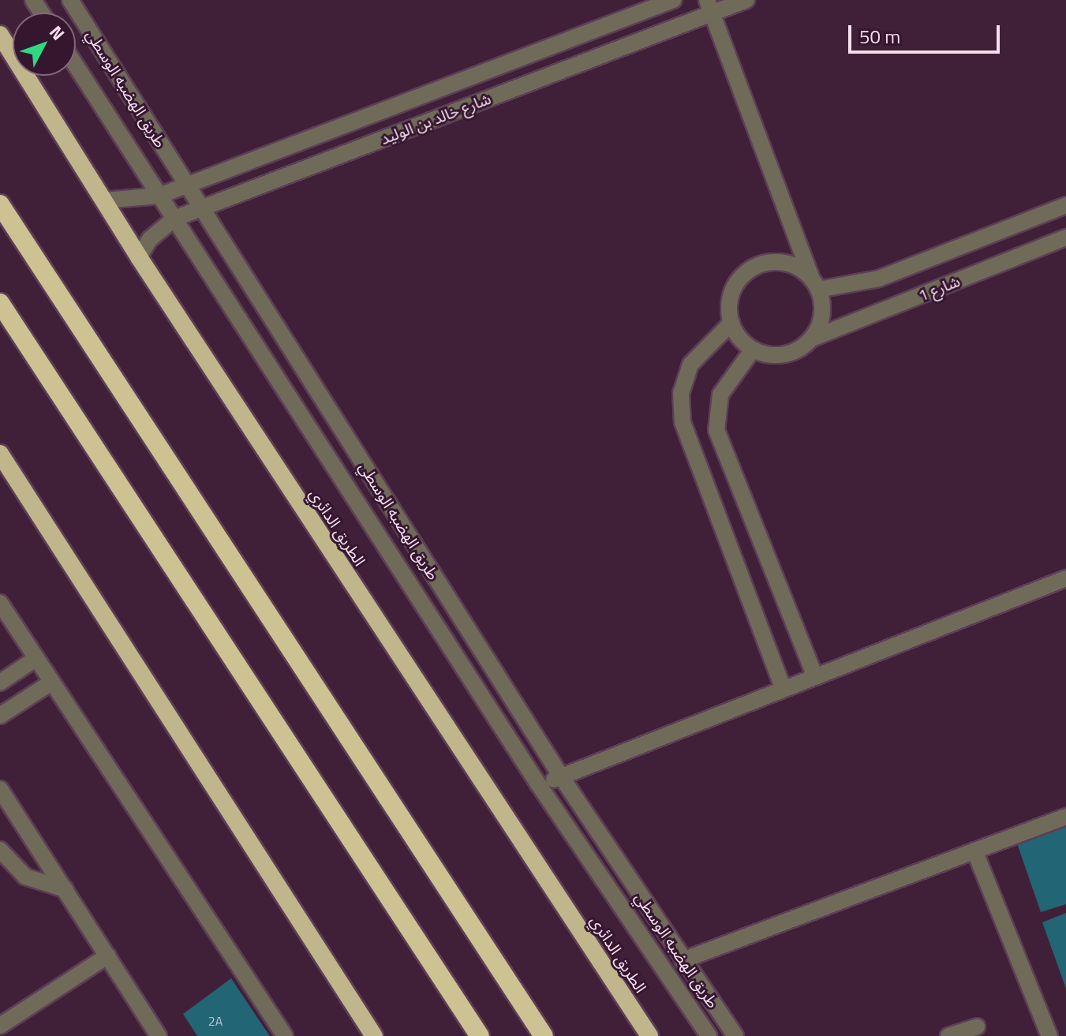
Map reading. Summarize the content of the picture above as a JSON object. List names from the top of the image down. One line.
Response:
{"streets":{"highway":["الطريق الدائري"],"street":["طريق الهضبه الوسطي","شارع خالد بن الوليد","شارع 1"]},"crossings":[["طريق الهضبه الوسطي","شارع خالد بن الوليد"],["شارع خالد بن الوليد","الطريق الدائري"]],"house_numbers":["2A"],"scale_bar":"50 m","north":"top right"}
